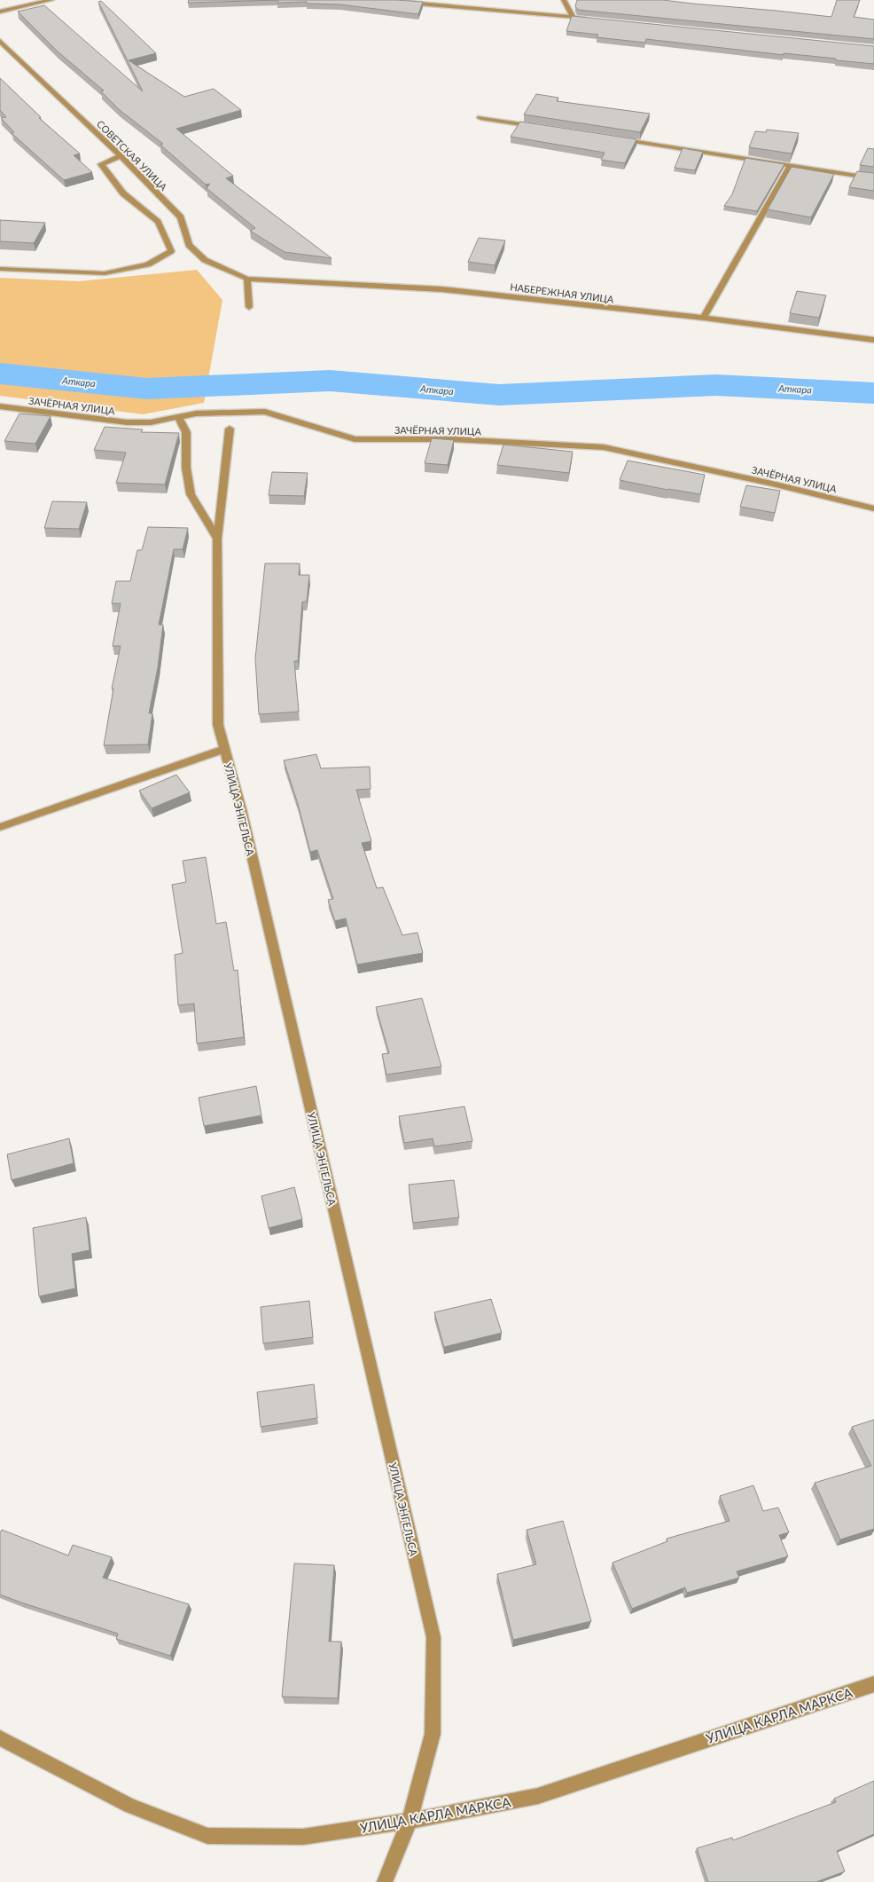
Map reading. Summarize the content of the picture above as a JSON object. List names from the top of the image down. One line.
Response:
{"streets":{"street":["СОВЕТСКАЯ УЛИЦА","НАБЕРЕЖНАЯ УЛИЦА","ЗАЧЁРНАЯ УЛИЦА","УЛИЦА ЭНГЕЛЬСА","УЛИЦА КАРЛА МАРКСА"]},"crossings":[["СОВЕТСКАЯ УЛИЦА","НАБЕРЕЖНАЯ УЛИЦА"],["УЛИЦА ЭНГЕЛЬСА","УЛИЦА КАРЛА МАРКСА"]],"water":["Аткара"]}
